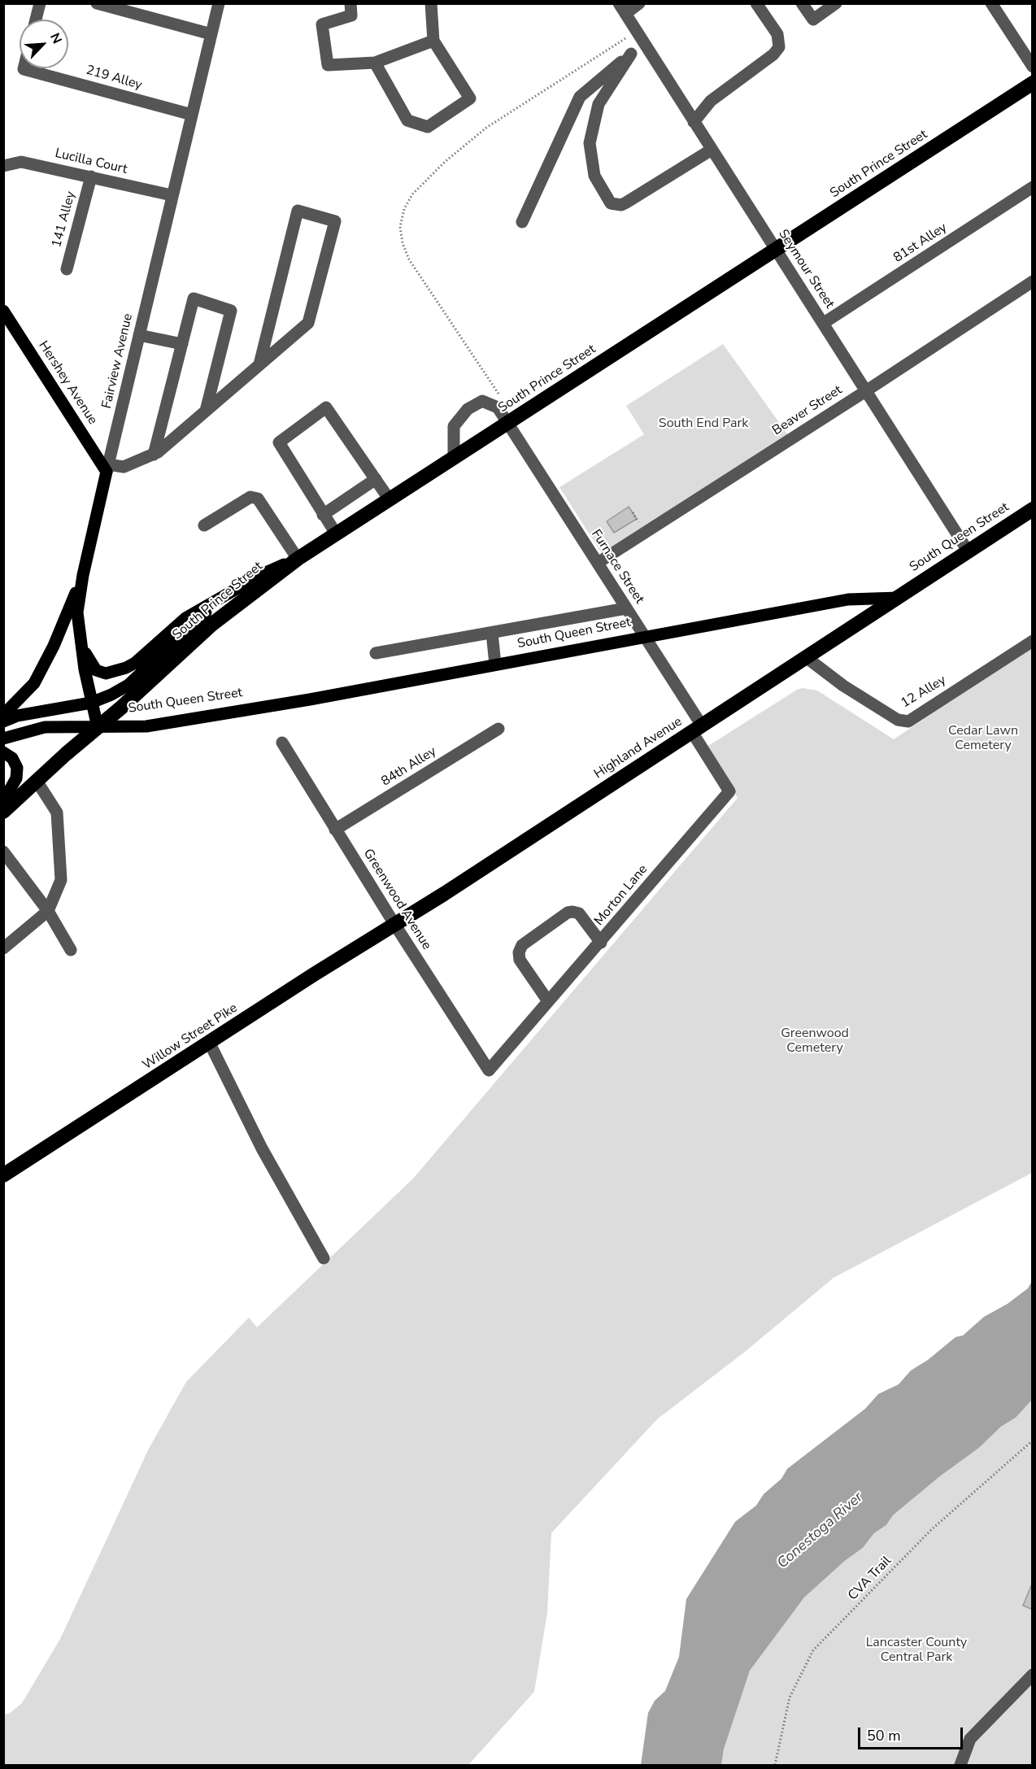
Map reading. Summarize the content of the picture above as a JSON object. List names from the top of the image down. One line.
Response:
{"streets":{"highway":["South Prince Street","South Queen Street","Highland Avenue","Willow Street Pike"],"main road":["Fairview Avenue","Hershey Avenue"],"street":["219 Alley","Lucilla Court","141 Alley","81st Alley","Seymour Street","Beaver Street","Furnace Street","12 Alley","84th Alley","Morton Lane","Greenwood Avenue"],"path":["CVA Trail"]},"crossings":[["219 Alley","Fairview Avenue"],["Lucilla Court","141 Alley"],["Lucilla Court","Fairview Avenue"],["South Prince Street","Seymour Street"],["South Prince Street","Fairview Avenue"],["South Prince Street","South Queen Street"],["South Prince Street","Furnace Street"],["81st Alley","Seymour Street"],["Seymour Street","Beaver Street"],["Seymour Street","South Queen Street"],["Fairview Avenue","Hershey Avenue"],["Fairview Avenue","South Queen Street"],["Beaver Street","Furnace Street"],["South Queen Street","Furnace Street"],["South Queen Street","Highland Avenue"],["Furnace Street","Highland Avenue"],["Furnace Street","Morton Lane"],["12 Alley","Highland Avenue"],["Highland Avenue","Morton Lane"],["Highland Avenue","Greenwood Avenue"],["Highland Avenue","Willow Street Pike"],["84th Alley","Greenwood Avenue"],["Morton Lane","Greenwood Avenue"],["Greenwood Avenue","Willow Street Pike"]],"water":["Conestoga River"],"parks":["South End Park","Cedar Lawn Cemetery","Greenwood Cemetery","Lancaster County Central Park"],"scale_bar":"50 m","north":"top right"}
